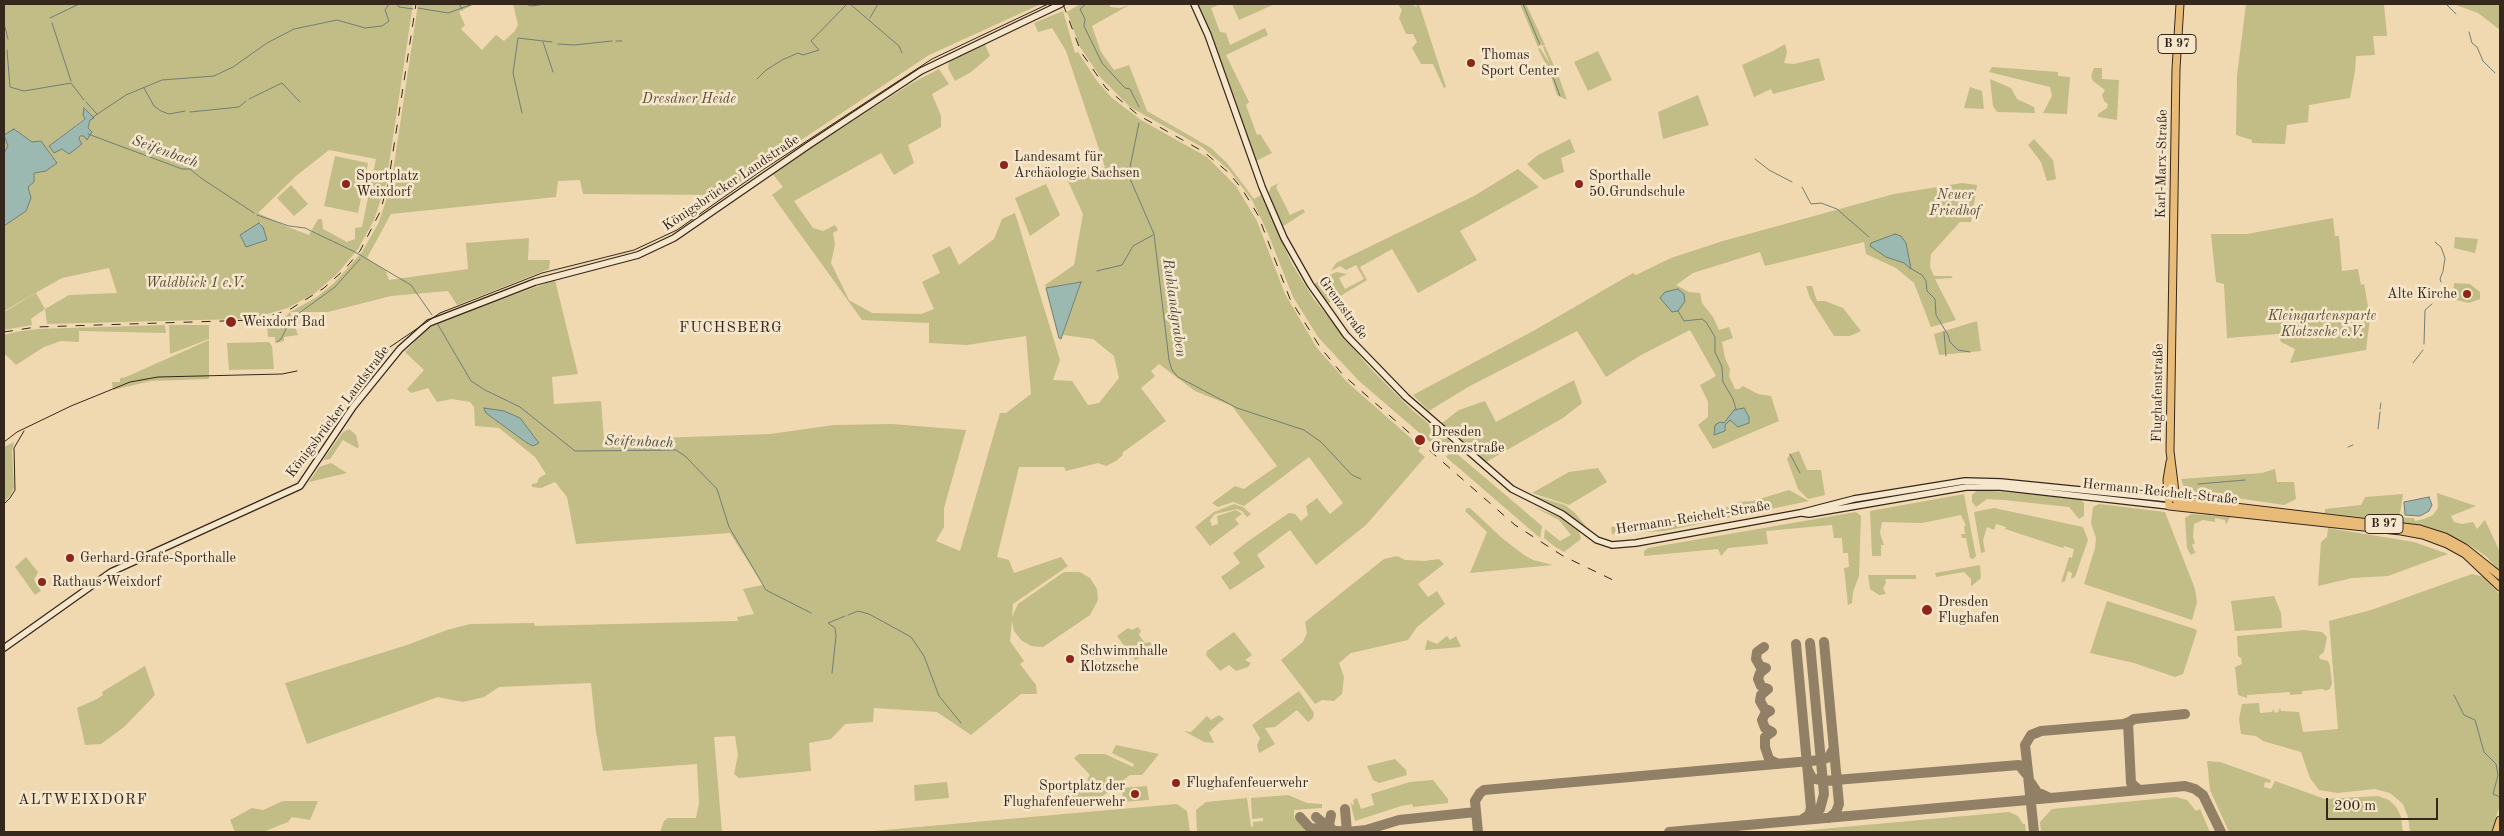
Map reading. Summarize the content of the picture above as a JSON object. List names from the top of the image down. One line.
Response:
{"streets":{"main road":["B 97","Karl-Marx-Straße","Königsbrücker Landstraße","Grenzstraße","Flughafenstraße","Hermann-Reichelt-Straße"]},"crossings":[["Karl-Marx-Straße","Flughafenstraße"],["Grenzstraße","Hermann-Reichelt-Straße"],["Flughafenstraße","Hermann-Reichelt-Straße"]],"districts":["FUCHSBERG","ALTWEIXDORF"],"water":["Seifenbach","Ruhlandgraben"],"parks":["Dresdner Heide","Neuer Friedhof","Waldblick 1 e.V.","Kleingartensparte Klotzsche e.V."],"places":["Thomas Sport Center","Landesamt für Archäologie Sachsen","Sportplatz Weixdorf","Sporthalle 50.Grundschule","Alte Kirche","Weixdorf Bad","Dresden Grenzstraße","Gerhard-Grafe-Sporthalle","Rathaus Weixdorf","Dresden Flughafen","Schwimmhalle Klotzsche","Flughafenfeuerwehr","Sportplatz der Flughafenfeuerwehr"],"scale_bar":"200 m"}
